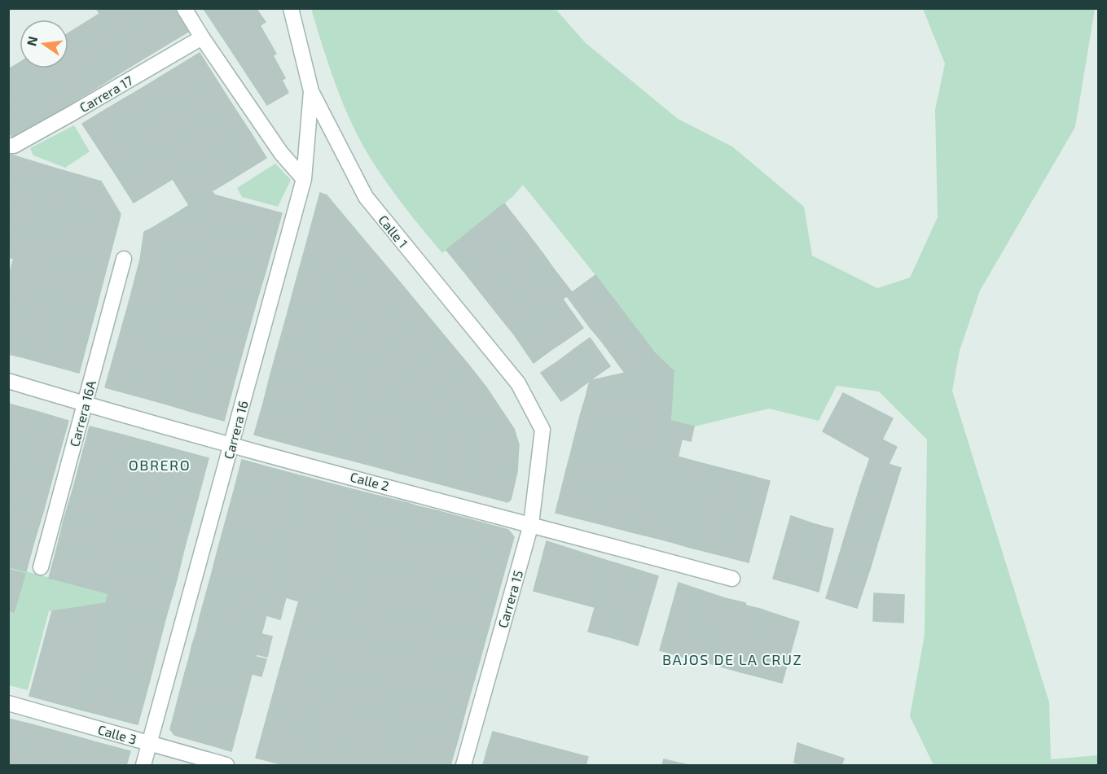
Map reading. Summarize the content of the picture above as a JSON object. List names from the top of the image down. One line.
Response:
{"streets":{"street":["Carrera 17","Calle 1","Carrera 16A","Carrera 16","Calle 2","Carrera 15","Calle 3"]},"crossings":[["Calle 1","Carrera 16"],["Calle 1","Carrera 15"],["Carrera 16A","Calle 2"],["Carrera 16","Calle 2"],["Carrera 16","Calle 3"],["Calle 2","Carrera 15"]],"districts":["OBRERO","BAJOS DE LA CRUZ"],"north":"left"}
